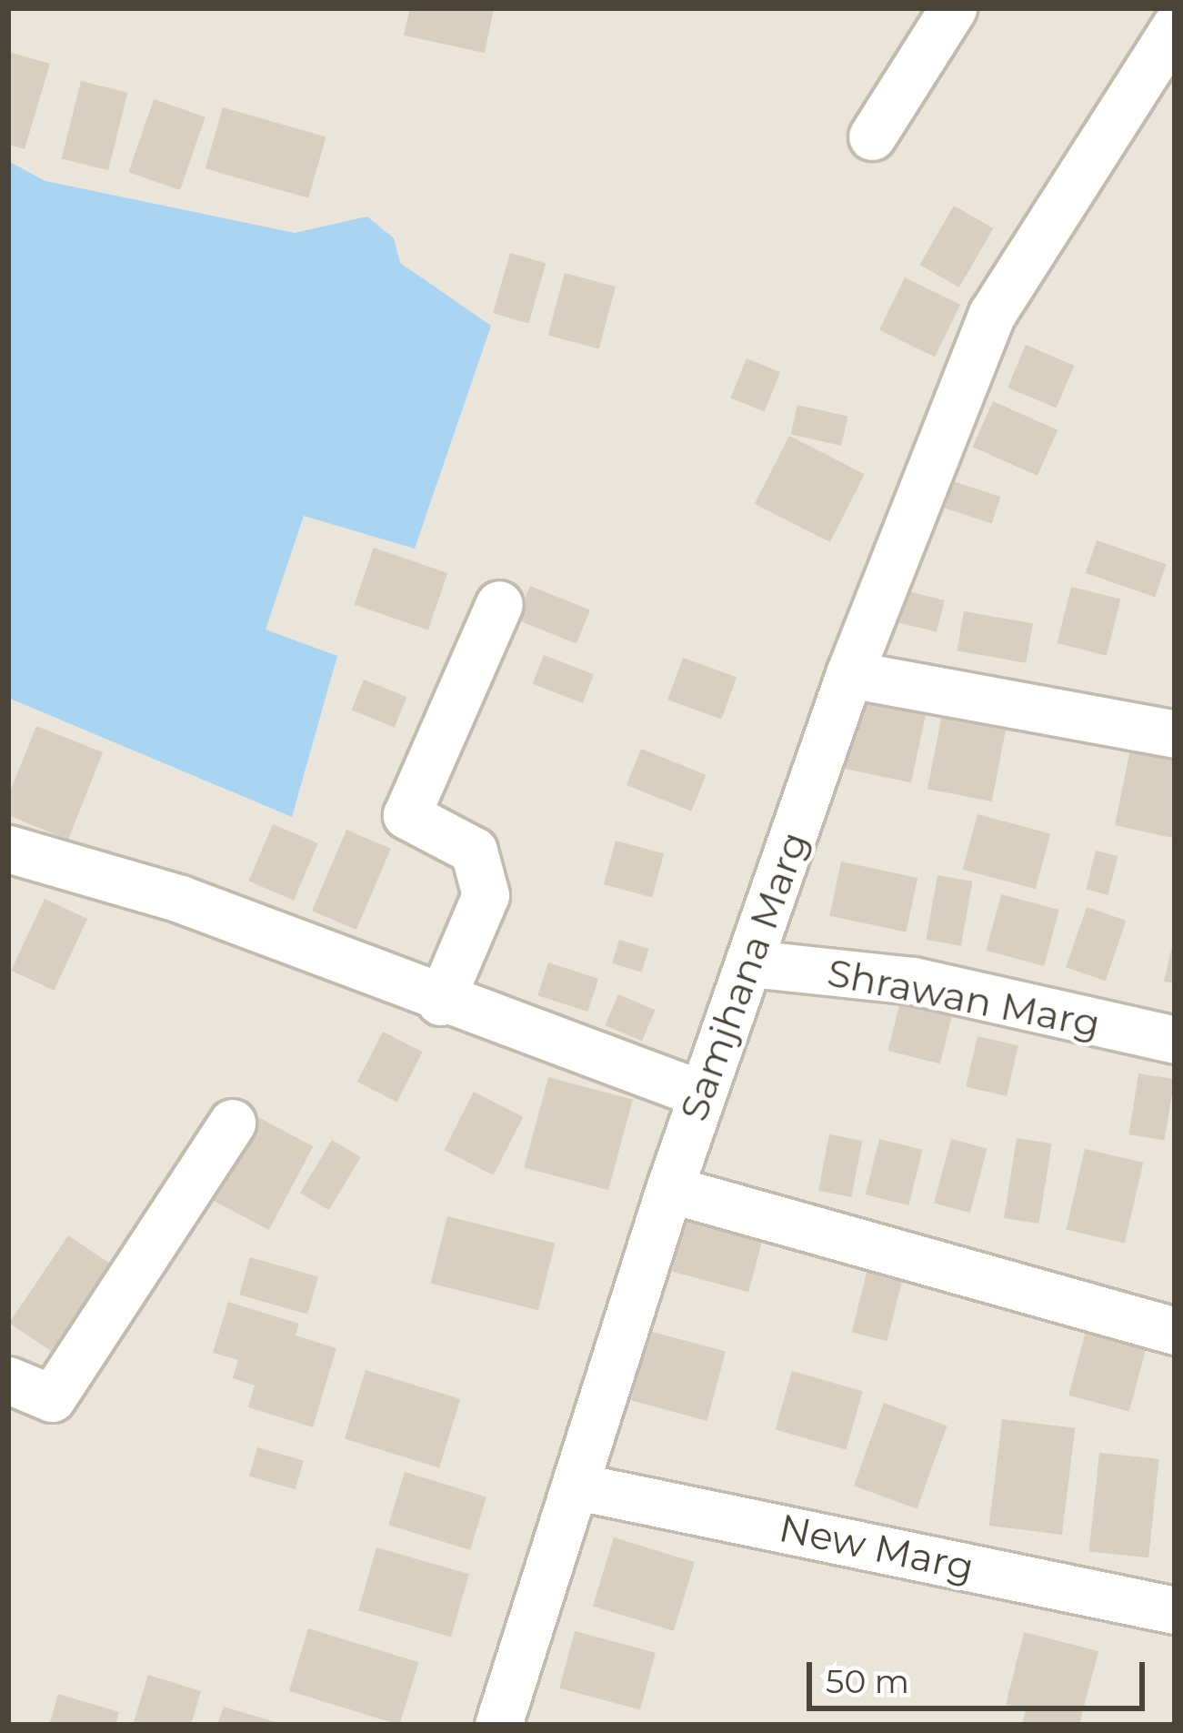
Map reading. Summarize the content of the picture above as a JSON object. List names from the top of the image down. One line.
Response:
{"streets":{"street":["Samjhana Marg","Shrawan Marg","New Marg"]},"crossings":[["Samjhana Marg","Shrawan Marg"],["Samjhana Marg","New Marg"]],"scale_bar":"50 m"}
